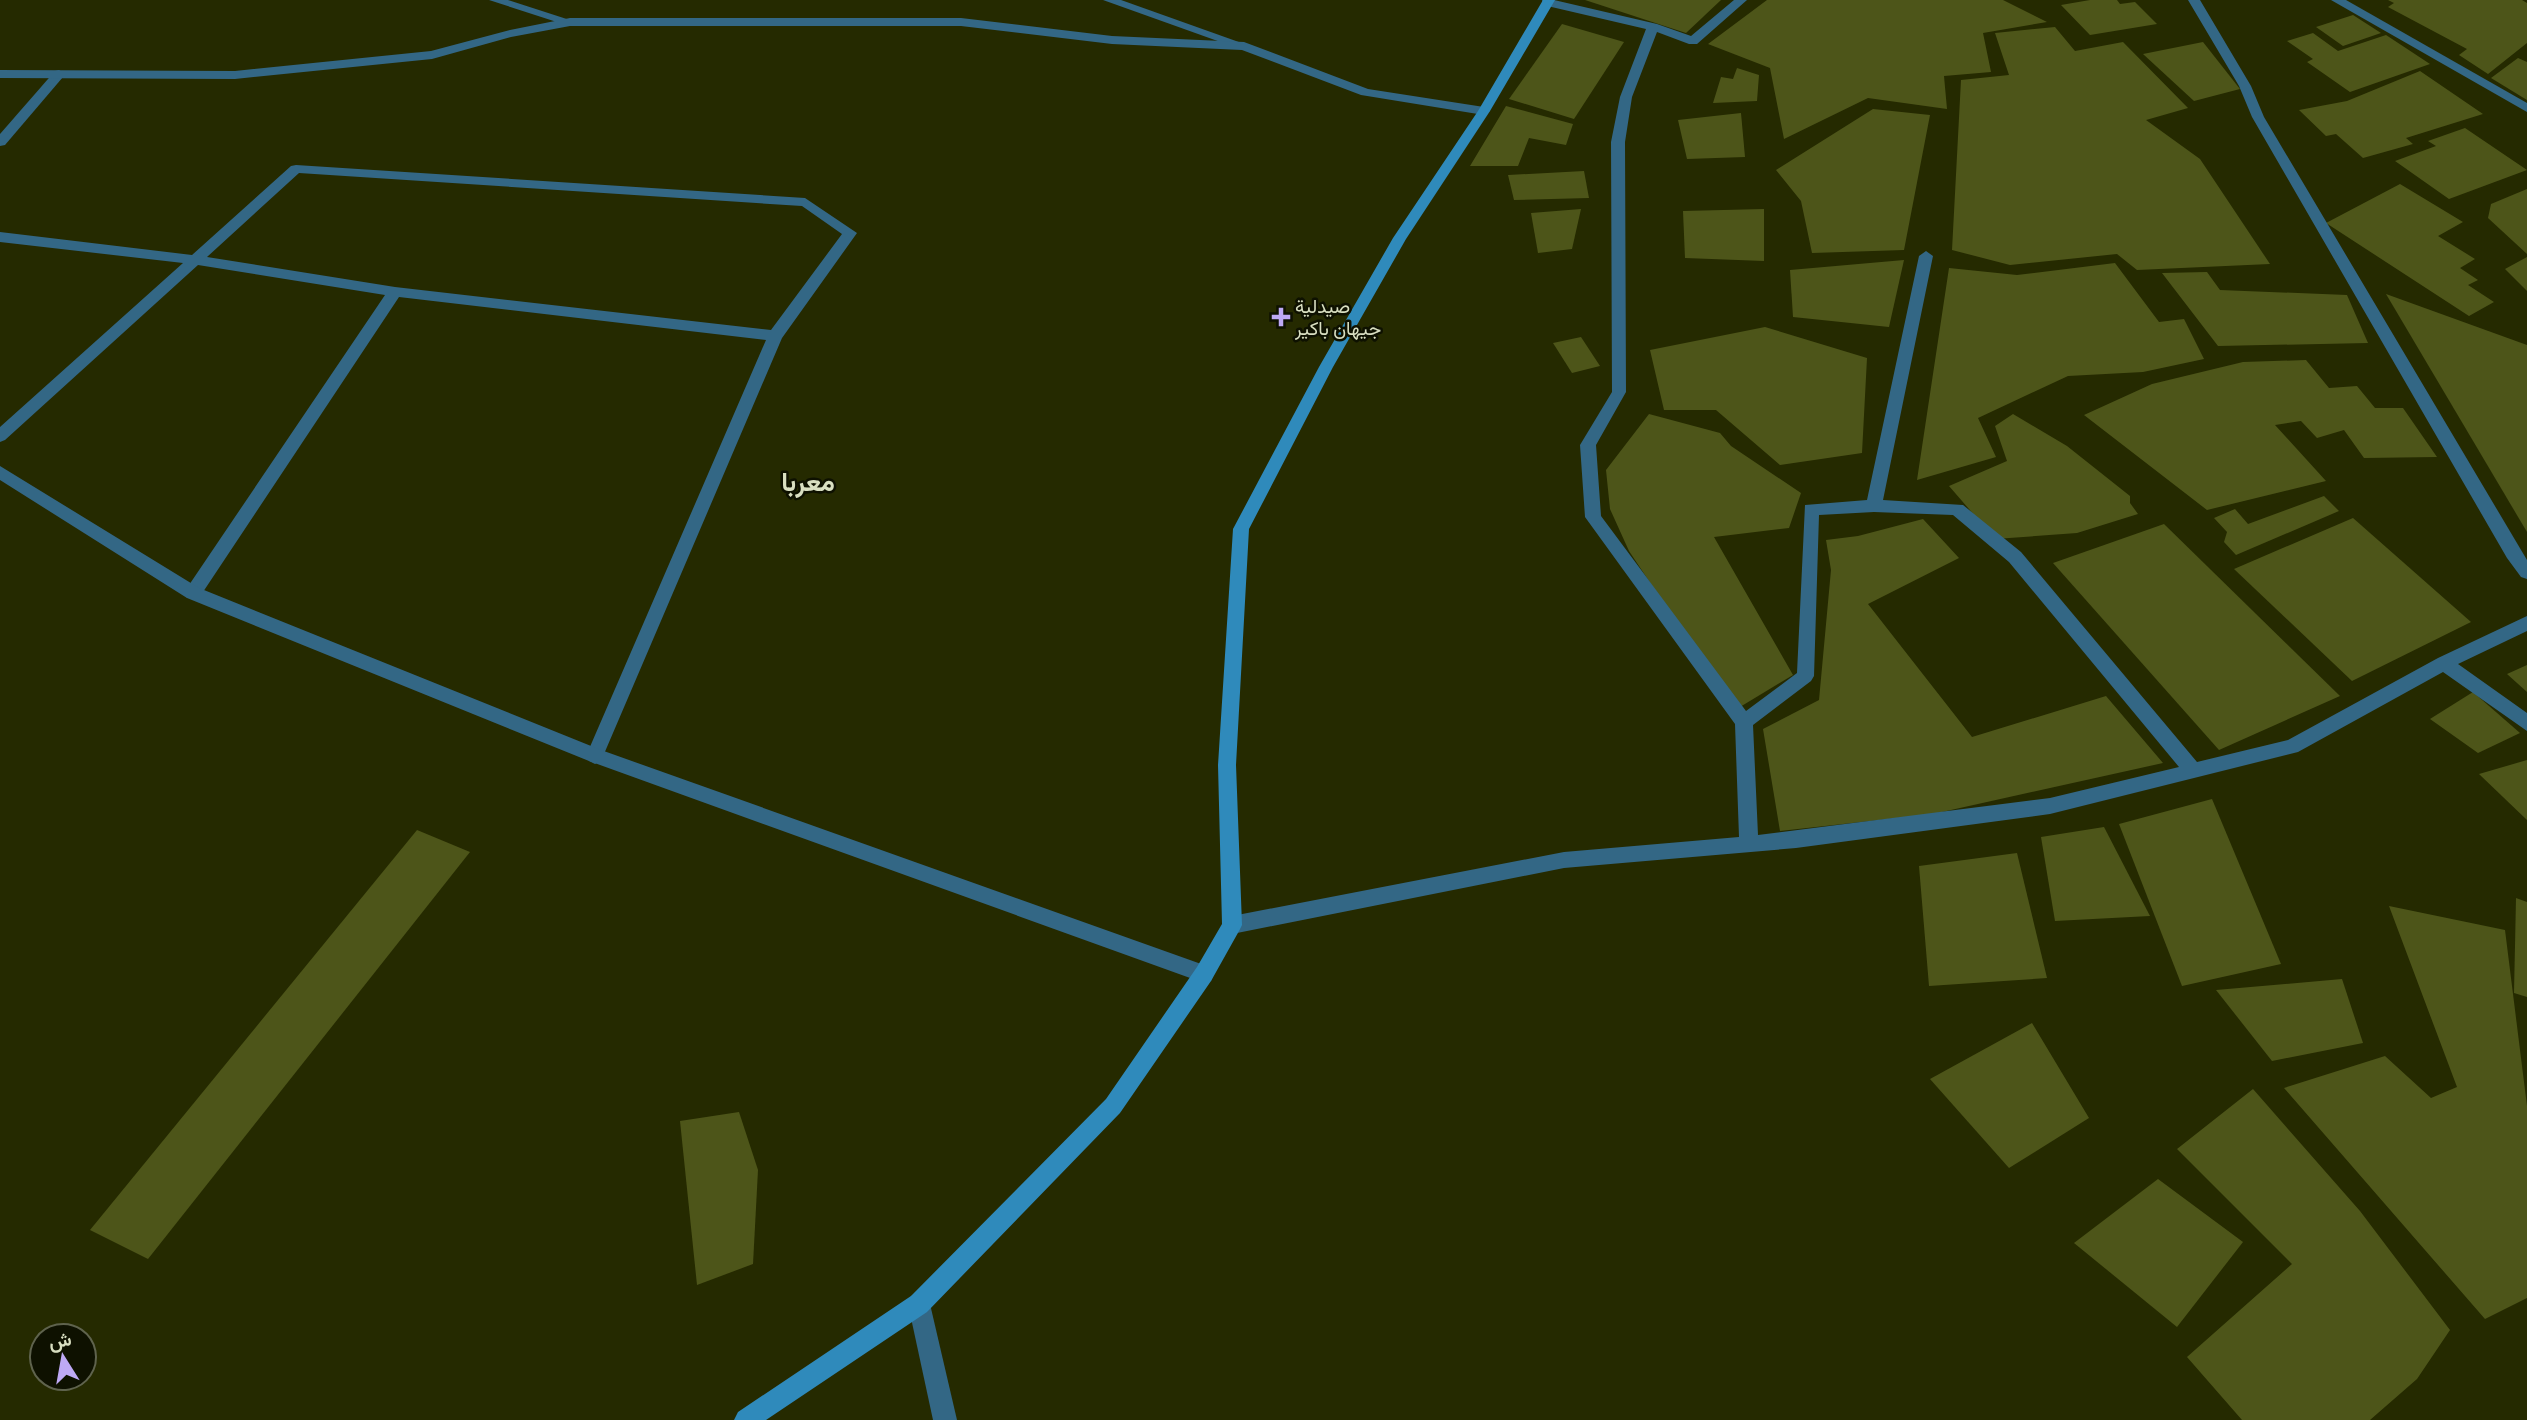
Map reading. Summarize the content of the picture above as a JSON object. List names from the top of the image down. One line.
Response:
{"districts":["معربا"],"places":{"health":["صيدلية جيهان باكير"]},"north":"top"}
